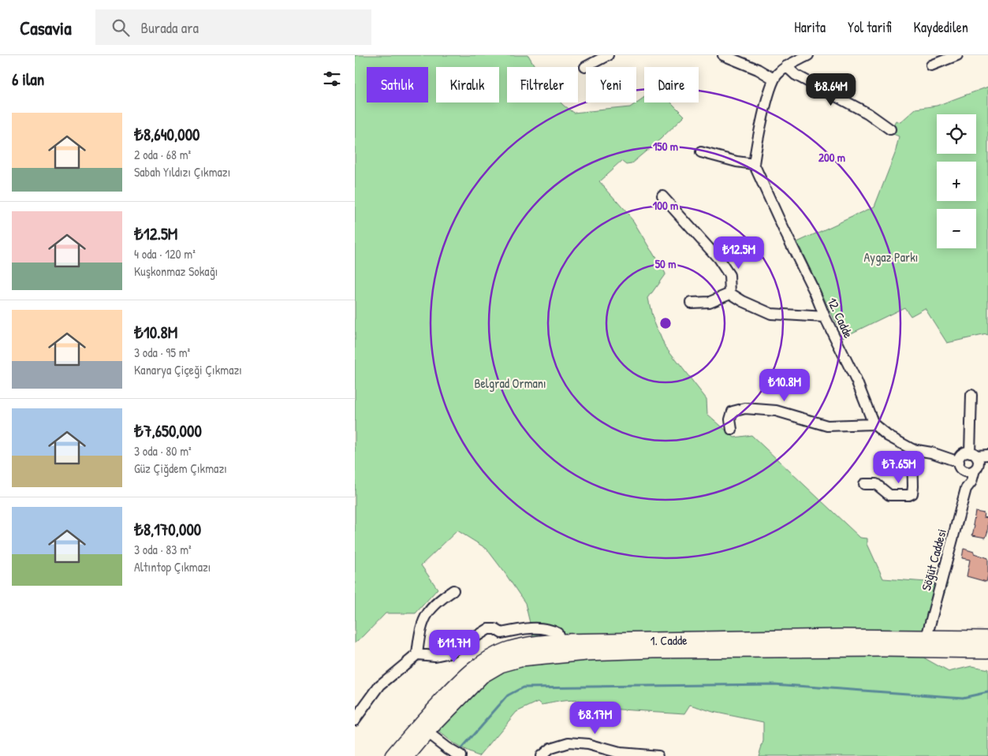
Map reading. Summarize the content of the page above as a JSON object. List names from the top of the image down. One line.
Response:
{"streets":{"main road":["1. Cadde"],"street":["12. Cadde","Söğüt Caddesi"]},"crossings":[["12. Cadde","Söğüt Caddesi"],["Söğüt Caddesi","1. Cadde"]],"parks":["Aygaz Parkı","Belgrad Ormanı"],"page":{"header":"Casavia","search":"Burada ara","nav":["Harita","Yol tarifi","Kaydedilen"],"heading":"6 ilan","chip":["Satılık","Kiralık","Filtreler","Yeni","Daire"],"price":["₺8.64M","₺12.5M","₺10.8M","₺7.65M","₺11.7M","₺8.17M"],"list":[{"name":"₺8,640,000","note":"2 oda · 68 m² · Sabah Yıldızı Çıkmazı"},{"name":"₺12.5M","note":"4 oda · 120 m² · Kuşkonmaz Sokağı"},{"name":"₺10.8M","note":"3 oda · 95 m² · Kanarya Çiçeği Çıkmazı"},{"name":"₺7,650,000","note":"3 oda · 80 m² · Güz Çiğdem Çıkmazı"},{"name":"₺8,170,000","note":"3 oda · 83 m² · Altıntop Çıkmazı"}],"map_buttons":["+","−"]},"rings":["150 m","200 m","100 m","50 m"]}
